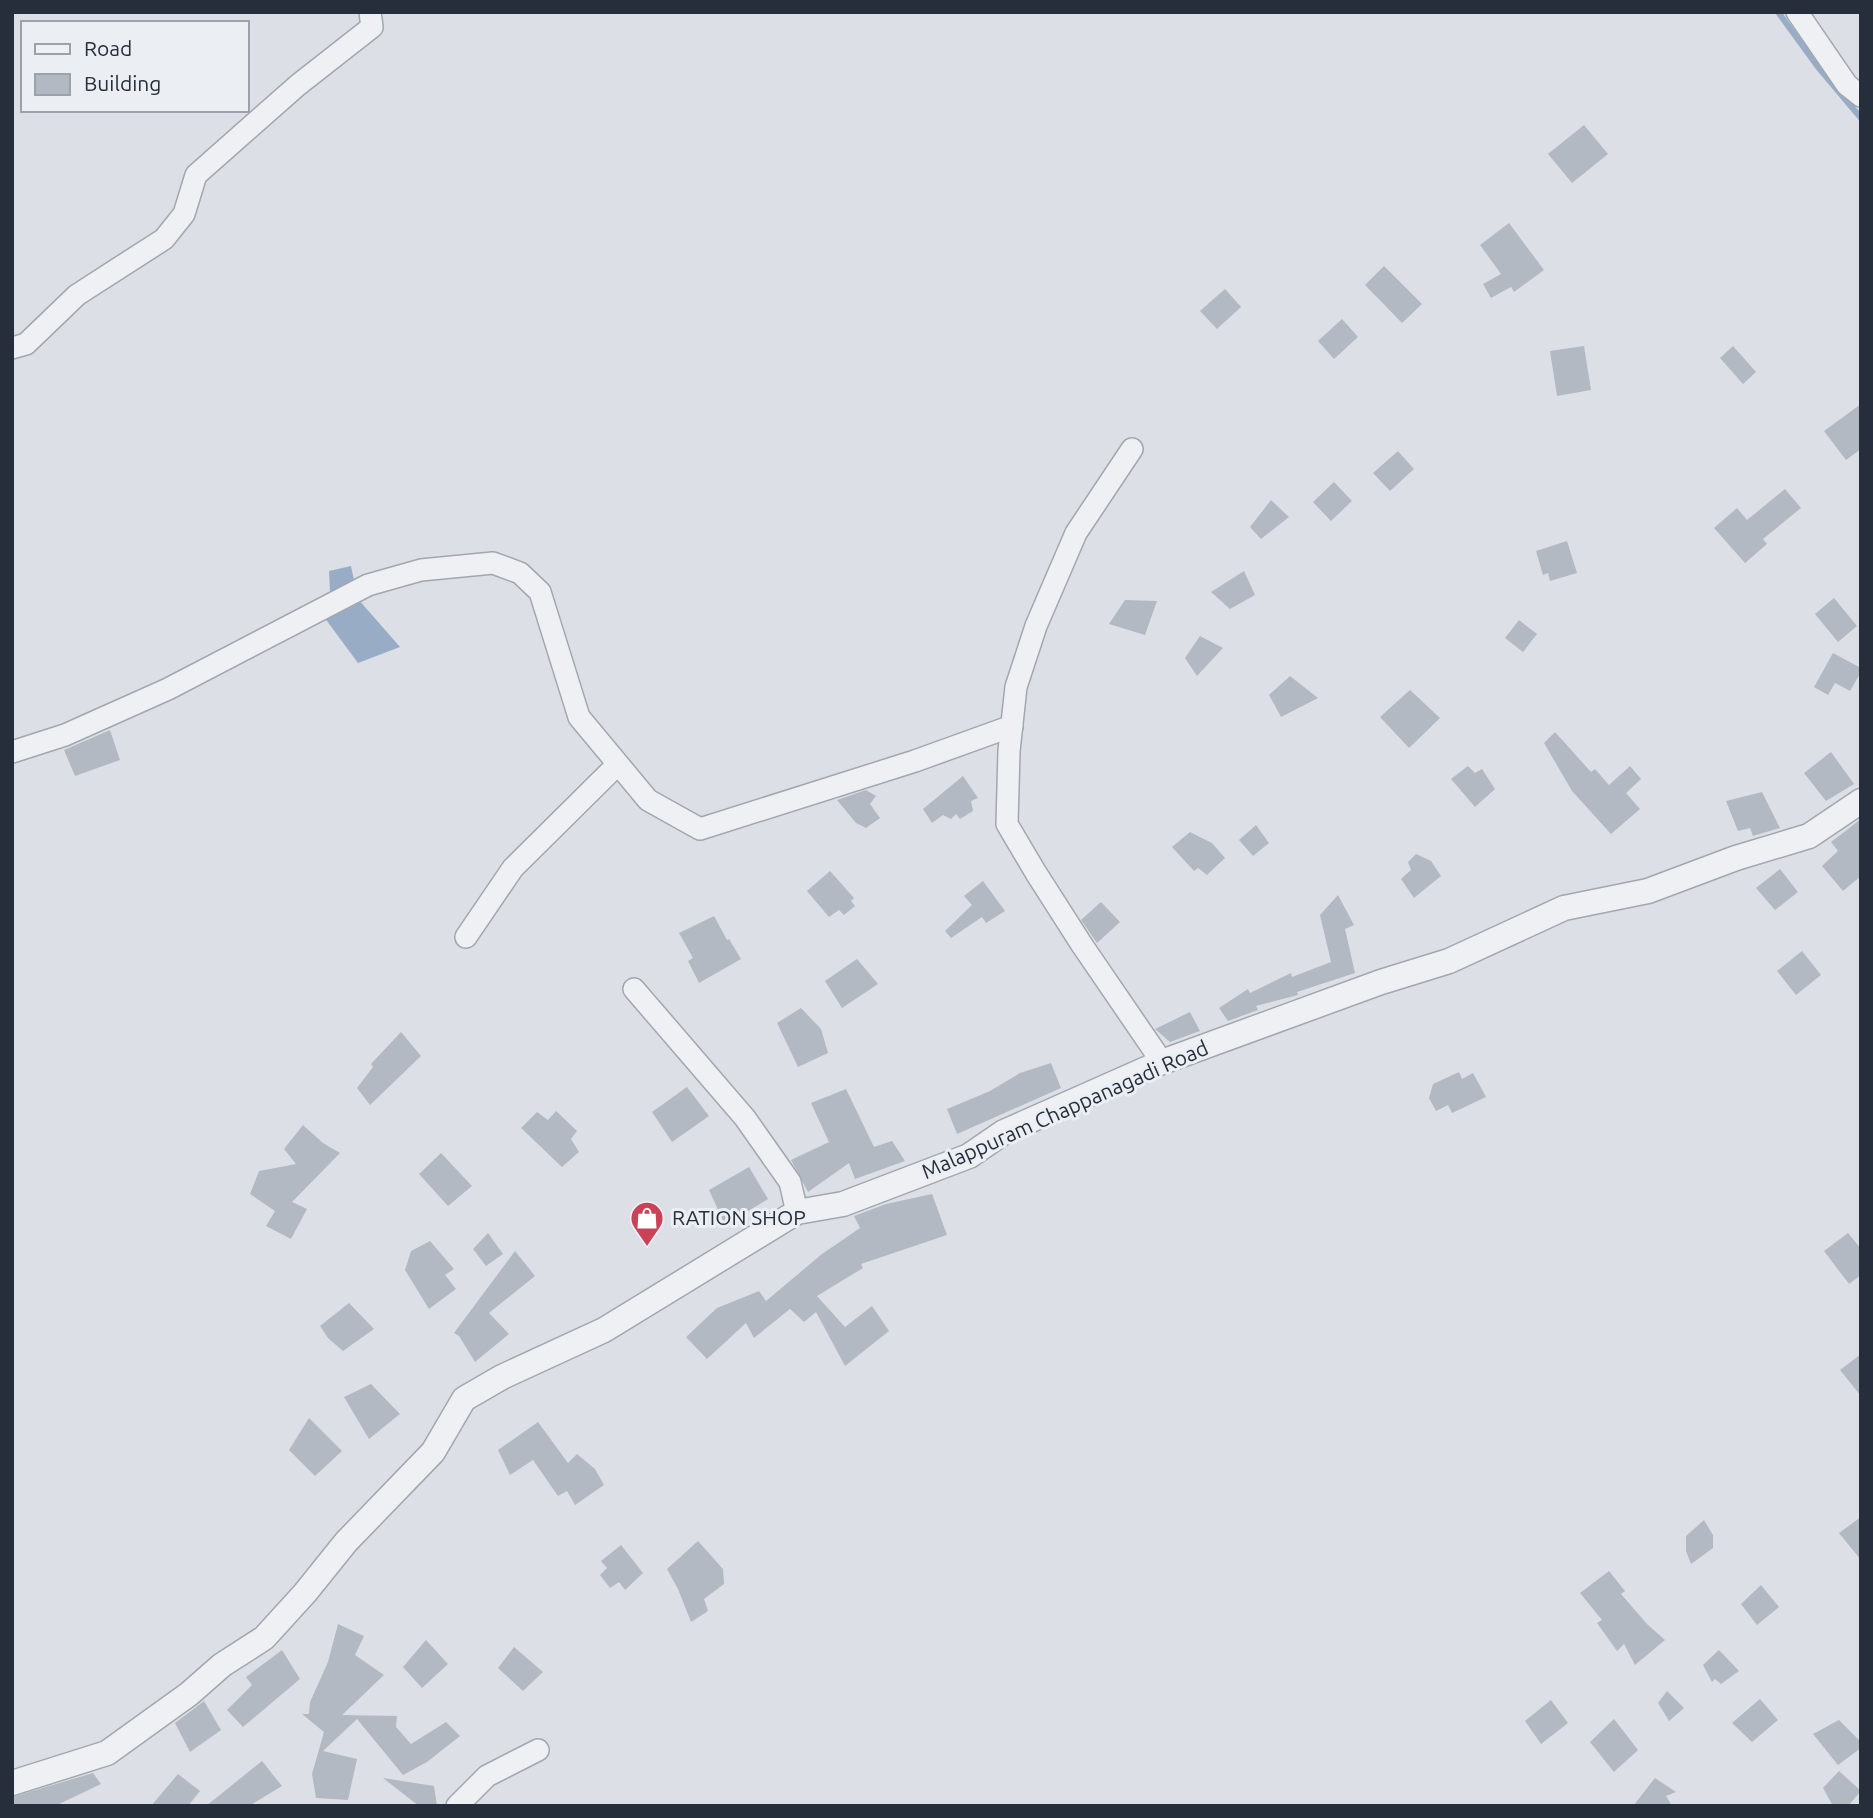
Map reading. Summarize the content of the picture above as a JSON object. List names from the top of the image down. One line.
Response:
{"streets":{"street":["Malappuram Chappanagadi Road"]},"places":{"shop":["RATION SHOP"]},"legend":["Road","Building"]}
